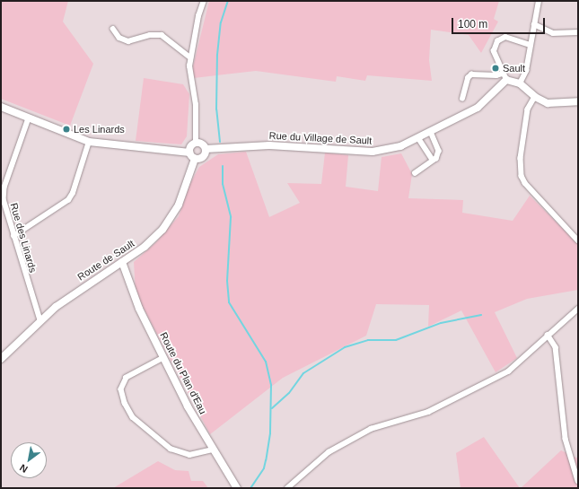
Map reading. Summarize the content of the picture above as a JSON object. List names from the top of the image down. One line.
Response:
{"streets":{"street":["Rue du Village de Sault","Rue des Linards","Route de Sault","Route du Plan d'Eau"]},"crossings":[["Rue du Village de Sault","Route de Sault"],["Rue des Linards","Route de Sault"],["Route de Sault","Route du Plan d'Eau"]],"places":["Sault","Les Linards"],"scale_bar":"100 m","north":"bottom left"}
